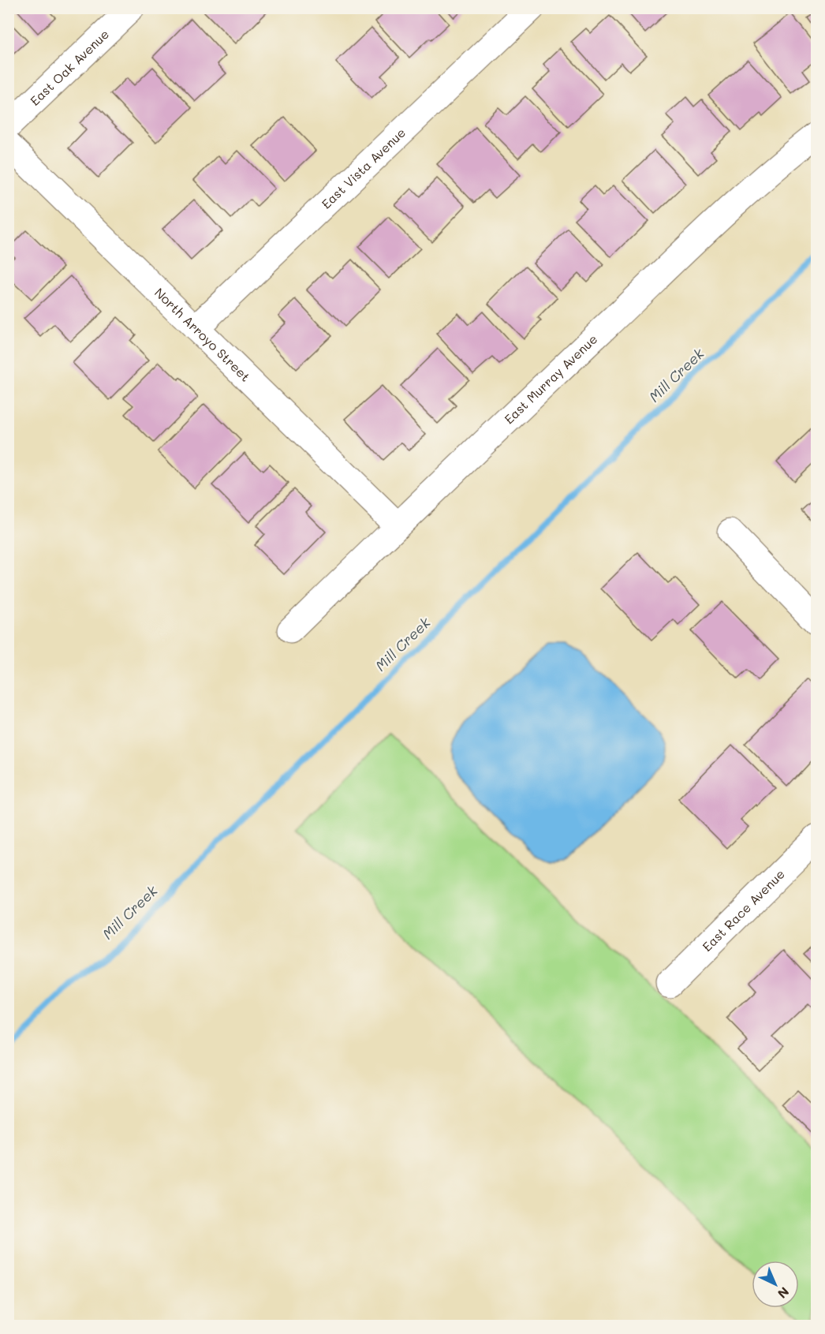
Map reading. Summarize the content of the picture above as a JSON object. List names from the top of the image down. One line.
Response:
{"streets":{"street":["East Oak Avenue","East Vista Avenue","North Arroyo Street","East Murray Avenue","East Race Avenue"]},"crossings":[["East Vista Avenue","North Arroyo Street"],["North Arroyo Street","East Murray Avenue"]],"water":["Mill Creek"],"north":"bottom right"}
